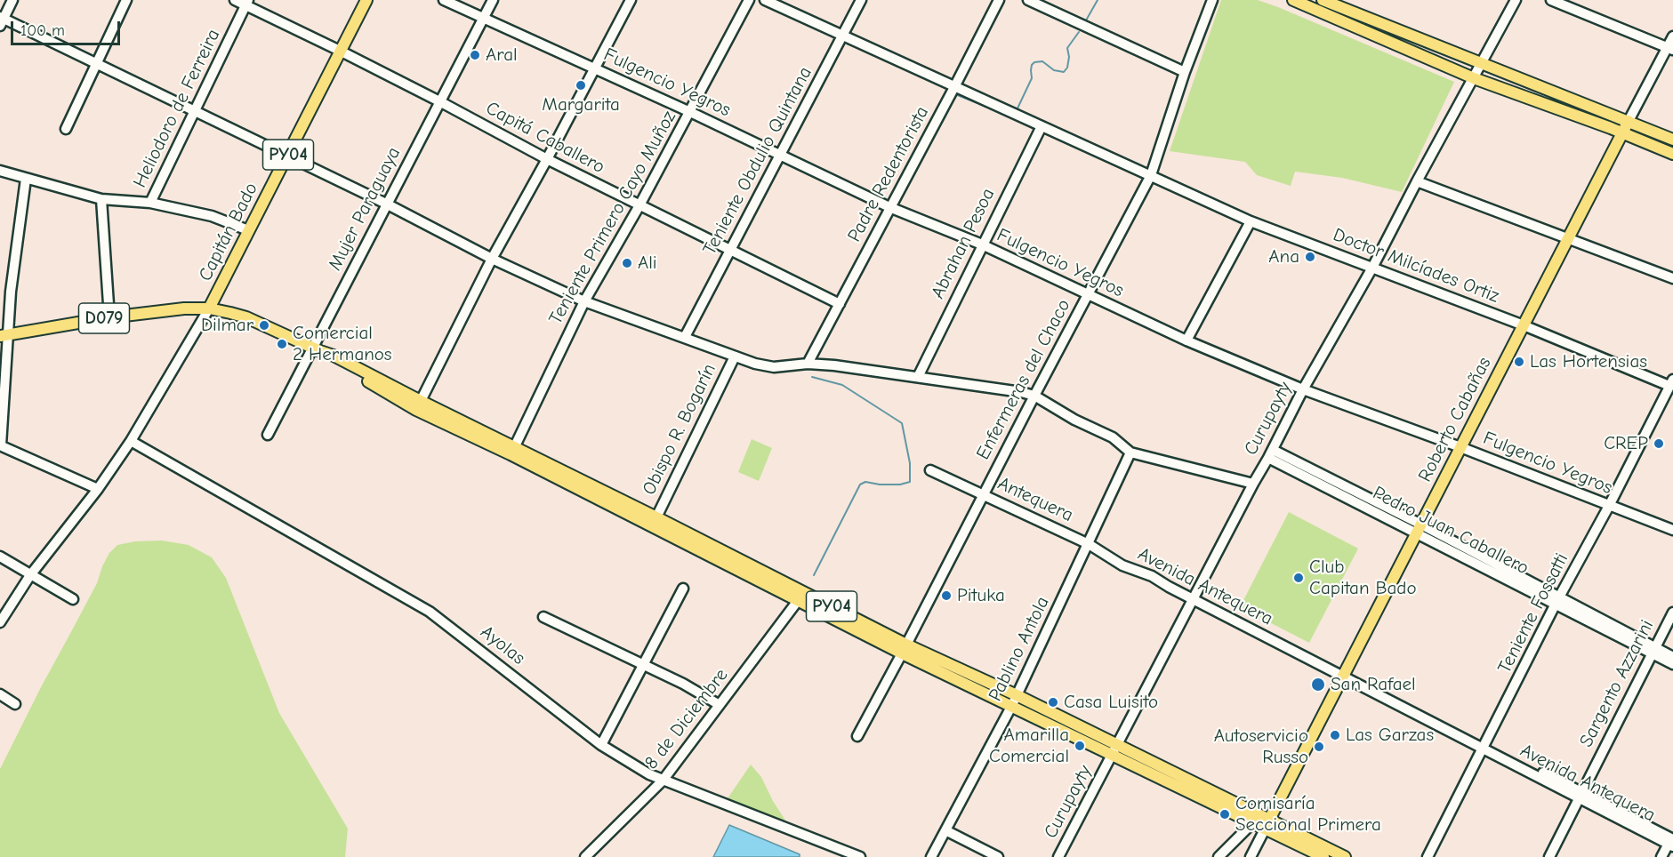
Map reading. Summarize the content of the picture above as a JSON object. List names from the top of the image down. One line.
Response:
{"streets":{"main road":["PY04","Capitán Bado","D079","Roberto Cabañas"],"street":["Fulgencio Yegros","Heliodoro de Ferreira","Capitá Caballero","Teniente Obdulio Quintana","Padre Redentorista","Mujer Paraguaya","Teniente Primero Cayo Muñoz","Abrahan Pesoa","Doctor Milcíades Ortiz","Enfermeras del Chaco","Curupayty","Obispo R. Bogarín","Antequera","Pedro Juan Caballero","Avenida Antequera","Teniente Fossatti","Ayolas","Pablino Antola","Sargento Azzarini","8 de Diciembre"]},"crossings":[["Fulgencio Yegros","Teniente Obdulio Quintana"],["Fulgencio Yegros","Padre Redentorista"],["Fulgencio Yegros","Mujer Paraguaya"],["Fulgencio Yegros","Teniente Primero Cayo Muñoz"],["Fulgencio Yegros","Abrahan Pesoa"],["Fulgencio Yegros","Enfermeras del Chaco"],["Fulgencio Yegros","Curupayty"],["Fulgencio Yegros","Roberto Cabañas"],["Fulgencio Yegros","Teniente Fossatti"],["Heliodoro de Ferreira","Capitá Caballero"],["Capitá Caballero","Teniente Obdulio Quintana"],["Capitá Caballero","Padre Redentorista"],["Capitá Caballero","Mujer Paraguaya"],["Capitá Caballero","Teniente Primero Cayo Muñoz"],["Capitá Caballero","Capitán Bado"],["PY04","Mujer Paraguaya"],["PY04","Teniente Primero Cayo Muñoz"],["PY04","Capitán Bado"],["PY04","D079"],["PY04","Enfermeras del Chaco"],["PY04","Curupayty"],["PY04","Roberto Cabañas"],["PY04","Obispo R. Bogarín"],["PY04","Pablino Antola"],["PY04","8 de Diciembre"],["Teniente Obdulio Quintana","Doctor Milcíades Ortiz"],["Padre Redentorista","Doctor Milcíades Ortiz"],["Capitán Bado","D079"],["Abrahan Pesoa","Doctor Milcíades Ortiz"],["Doctor Milcíades Ortiz","Enfermeras del Chaco"],["Doctor Milcíades Ortiz","Curupayty"],["Doctor Milcíades Ortiz","Roberto Cabañas"],["Doctor Milcíades Ortiz","Teniente Fossatti"],["Enfermeras del Chaco","Antequera"],["Curupayty","Pedro Juan Caballero"],["Curupayty","Avenida Antequera"],["Roberto Cabañas","Pedro Juan Caballero"],["Roberto Cabañas","Avenida Antequera"],["Antequera","Avenida Antequera"],["Antequera","Pablino Antola"],["Pedro Juan Caballero","Teniente Fossatti"],["Pedro Juan Caballero","Sargento Azzarini"],["Avenida Antequera","Teniente Fossatti"],["Avenida Antequera","Sargento Azzarini"],["Ayolas","8 de Diciembre"]],"places":["Aral","Margarita","Ana","Ali","Dilmar","Comercial 2 Hermanos","Las Hortensias","CREP","Club Capitan Bado","Pituka","San Rafael","Casa Luisito","Las Garzas","Amarilla Comercial","Autoservicio Russo","Comisaría Seccional Primera"],"scale_bar":"100 m"}
